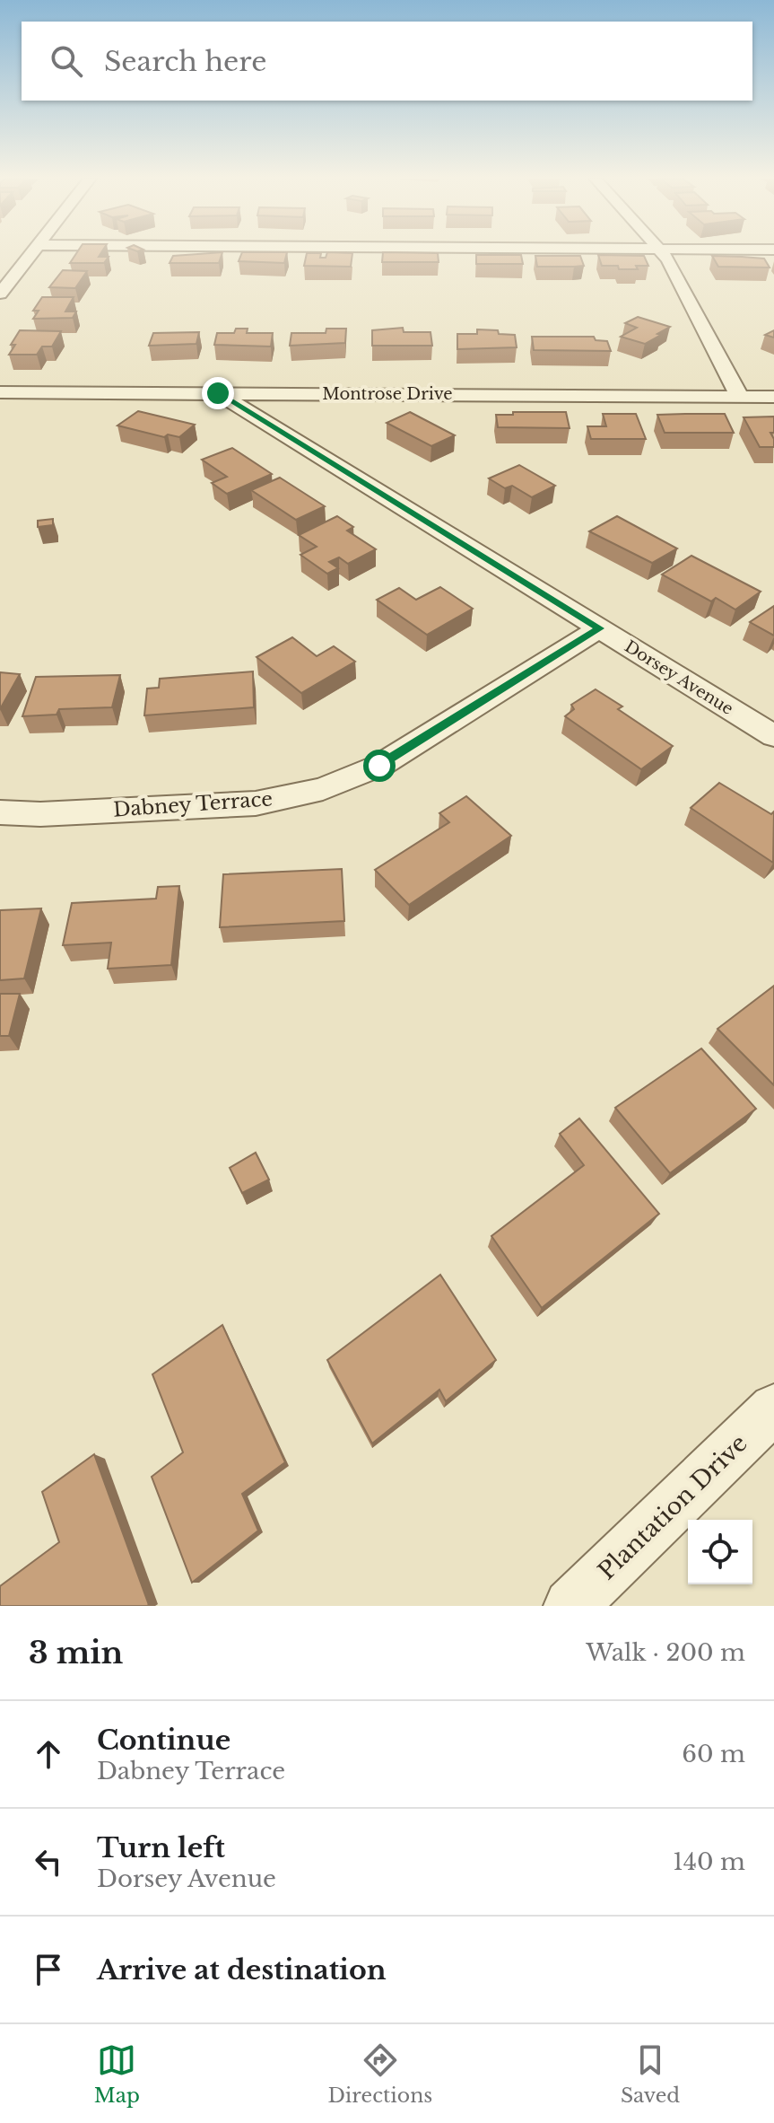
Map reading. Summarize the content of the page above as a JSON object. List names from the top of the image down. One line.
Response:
{"streets":{"street":["Montrose Drive","Dorsey Avenue","Dabney Terrace","Plantation Drive"]},"crossings":[["Montrose Drive","Dorsey Avenue"],["Dorsey Avenue","Dabney Terrace"]],"page":{"search":"Search here","heading":["3 min","Walk · 200 m"],"list":[["Continue","Dabney Terrace","60 m"],["Turn left","Dorsey Avenue","140 m"],"Arrive at destination"],"nav":["Map","Directions","Saved"]}}
